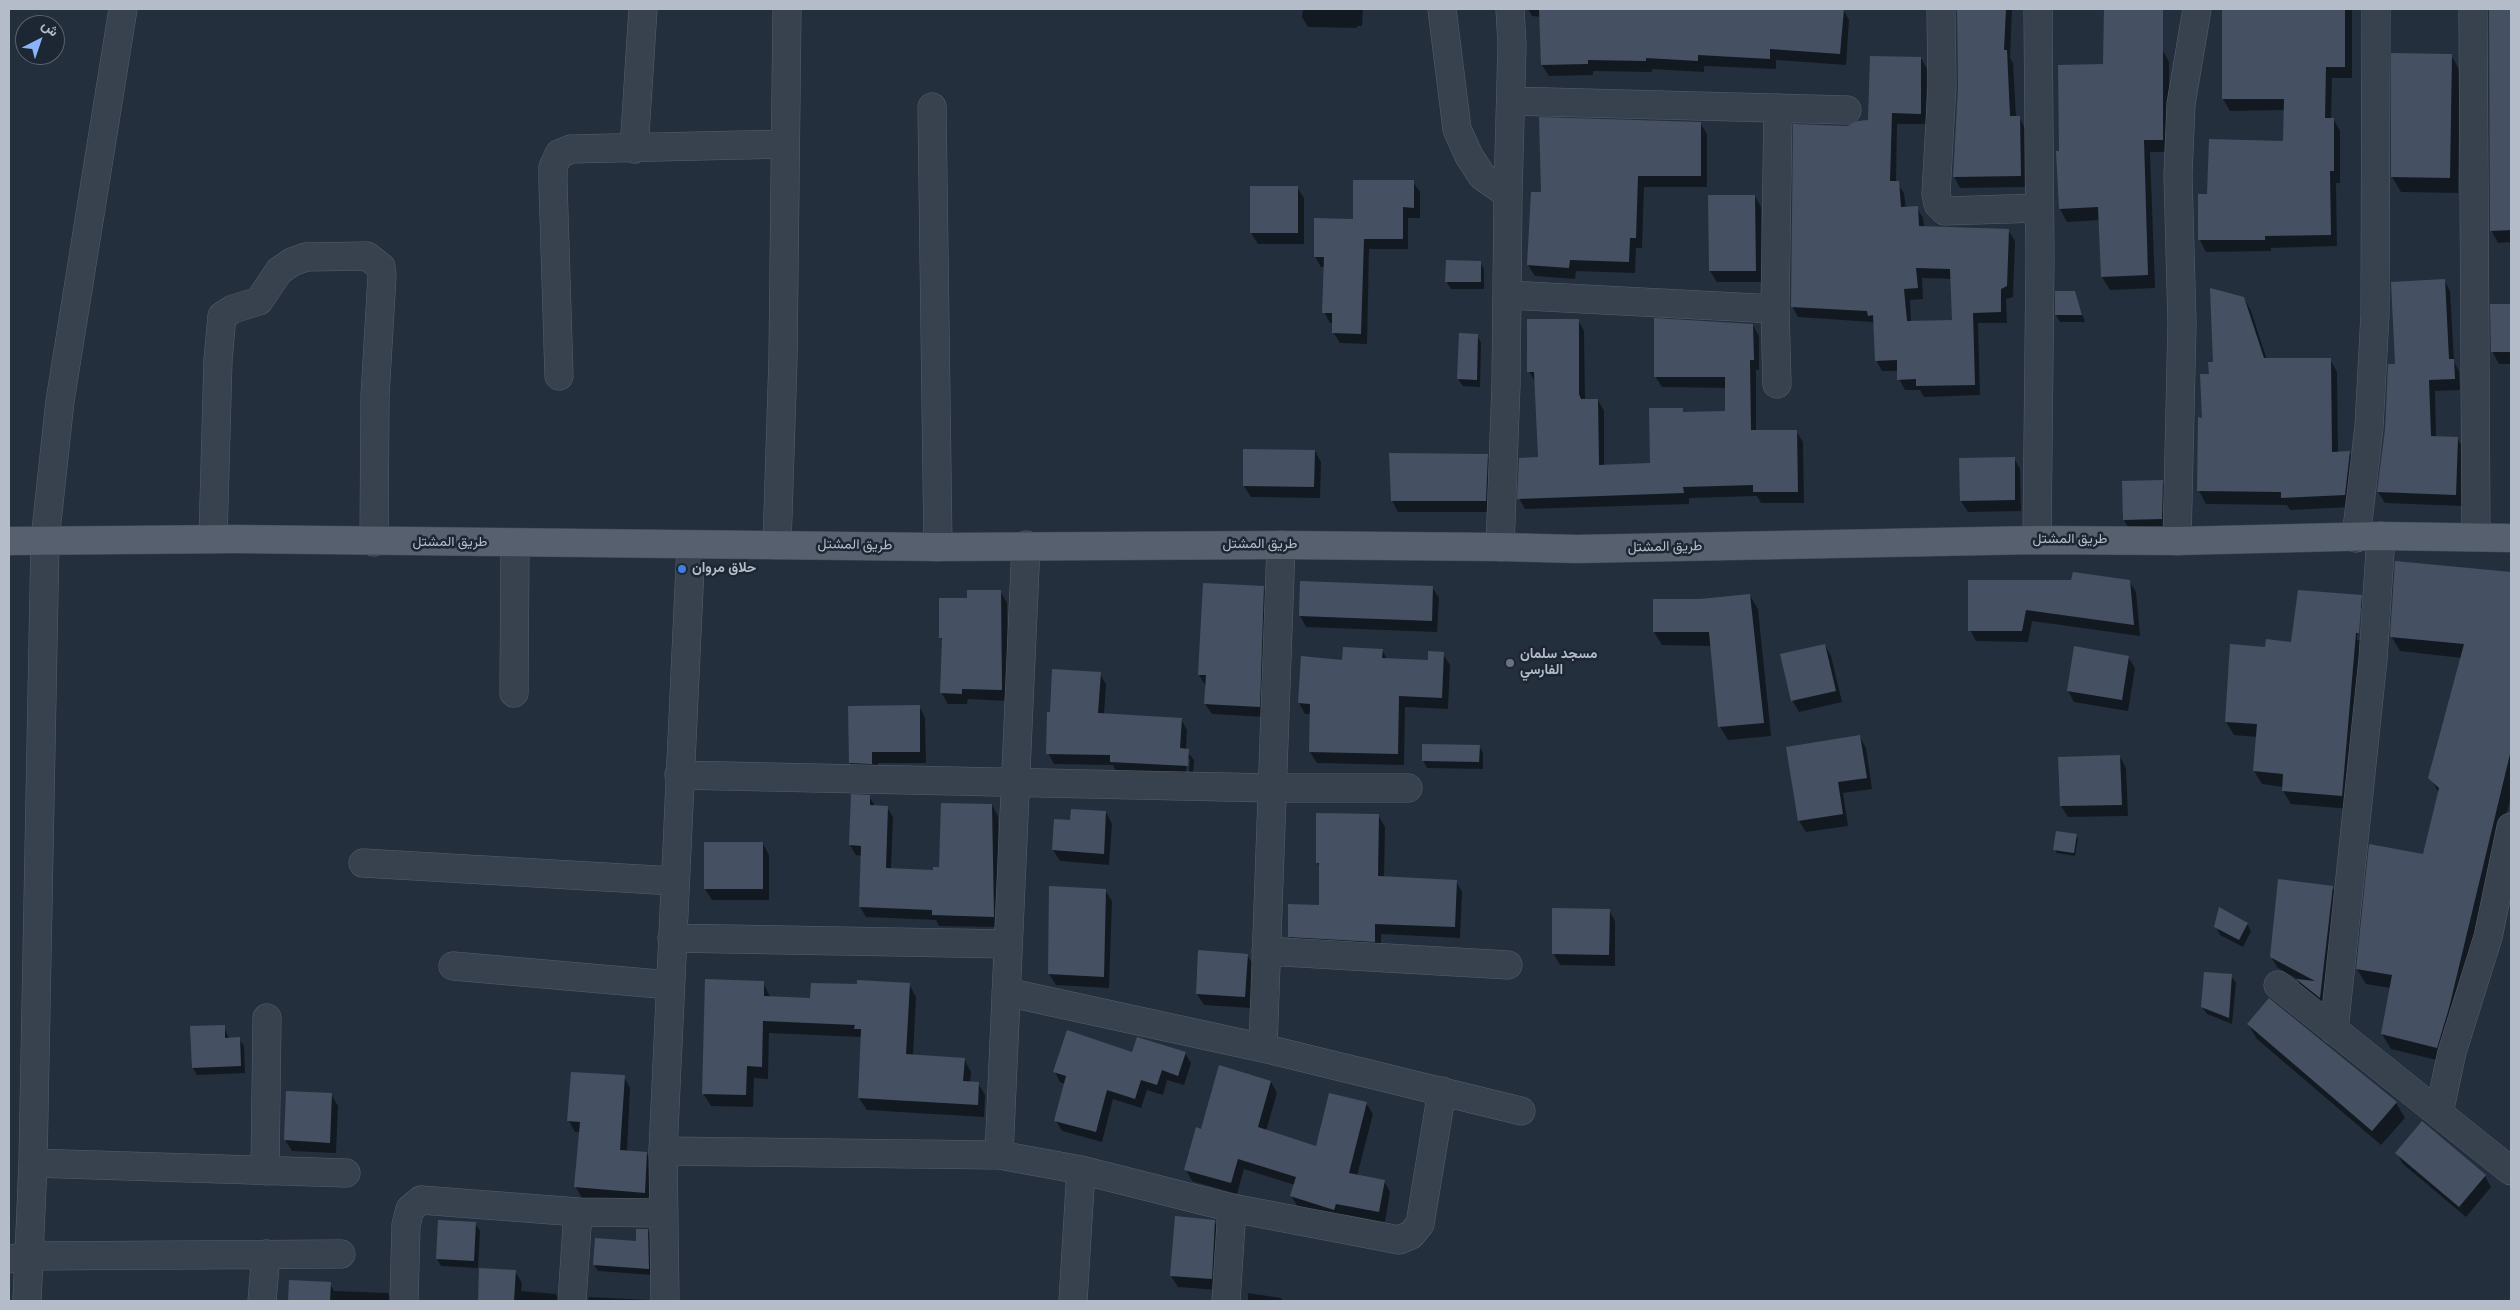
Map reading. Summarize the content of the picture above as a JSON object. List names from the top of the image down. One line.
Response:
{"streets":{"main road":["طريق المشتل"]},"places":["حلاق مروان","مسجد سلمان الفارسي"],"north":"top right"}
